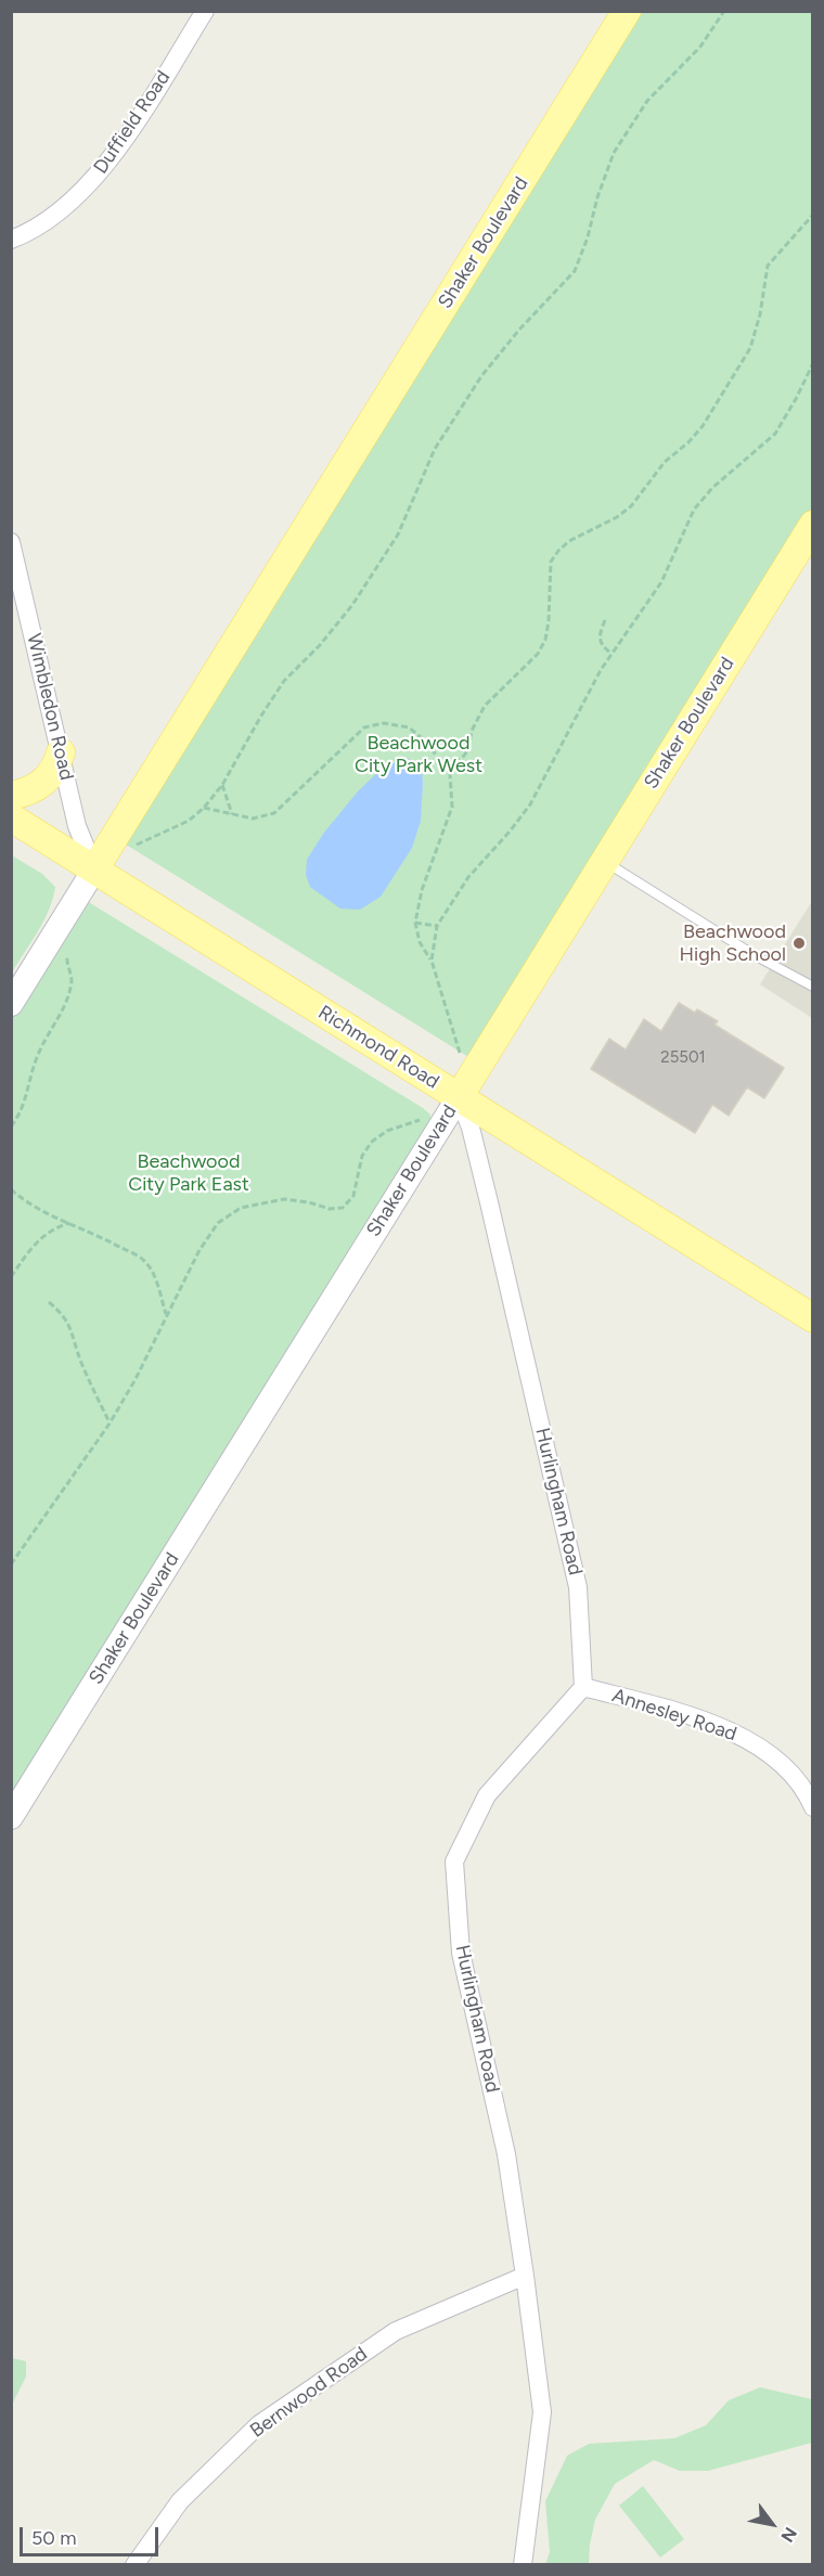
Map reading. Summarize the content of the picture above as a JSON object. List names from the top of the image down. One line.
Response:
{"streets":{"main road":["Shaker Boulevard","Richmond Road"],"street":["Duffield Road","Wimbledon Road","Hurlingham Road","Annesley Road","Bernwood Road"]},"crossings":[["Shaker Boulevard","Wimbledon Road"],["Shaker Boulevard","Richmond Road"],["Shaker Boulevard","Hurlingham Road"],["Wimbledon Road","Richmond Road"],["Richmond Road","Hurlingham Road"],["Hurlingham Road","Annesley Road"],["Hurlingham Road","Bernwood Road"]],"parks":["Beachwood City Park West","Beachwood City Park East"],"places":["Beachwood High School"],"house_numbers":["25501"],"scale_bar":"50 m","north":"bottom right"}
